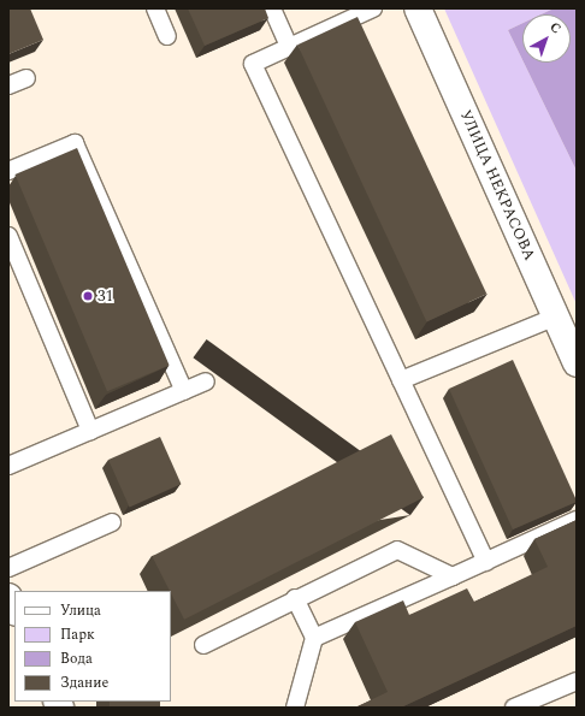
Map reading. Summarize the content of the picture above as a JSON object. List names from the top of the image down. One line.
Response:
{"streets":{"street":["УЛИЦА НЕКРАСОВА"]},"places":["31"],"legend":["Улица","Парк","Вода","Здание"],"north":"top right"}
